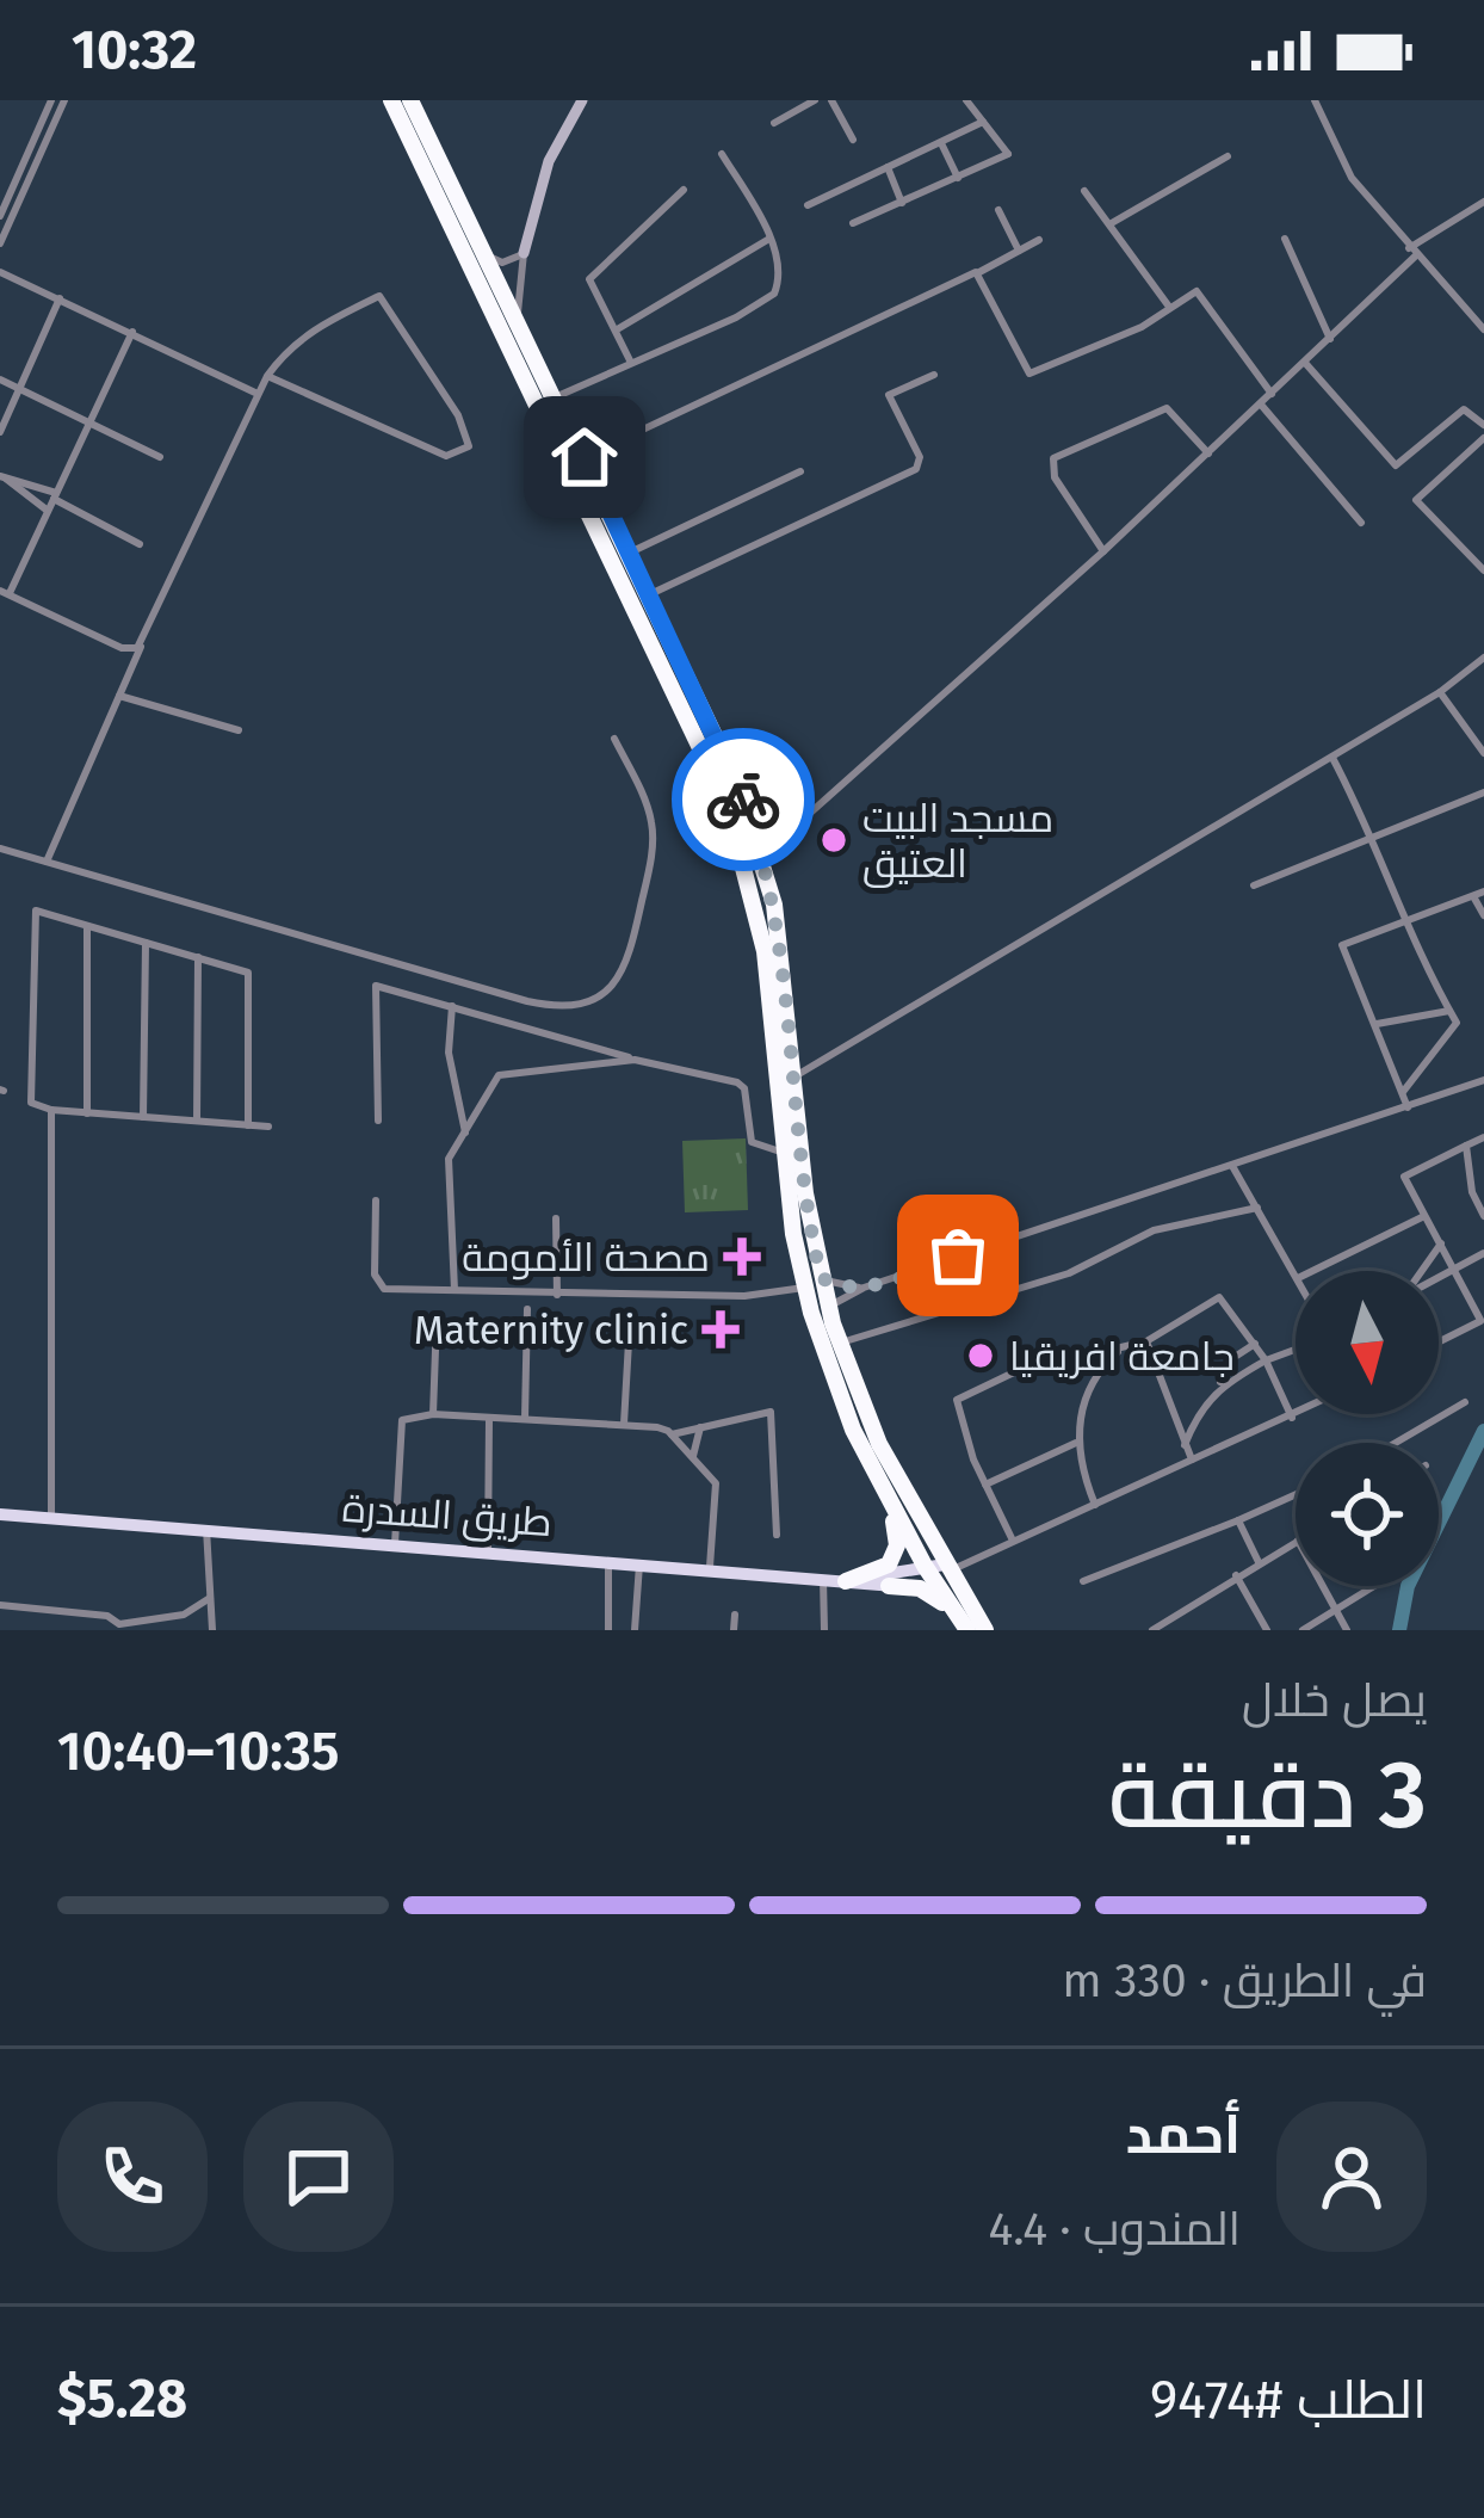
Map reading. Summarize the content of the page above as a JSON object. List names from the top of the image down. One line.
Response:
{"streets":{"main road":["طريق السدرة"]},"places":{"other":["مسجد البيت العتيق","جامعة افريقيا"],"health":["مصحة الأمومة","Maternity clinic"]},"north":"bottom","page":{"status":"10:32","heading":["3 دقيقة","يصل خلال","10:35–10:40"],"panel":["أحمد","المندوب · 4.4","الطلب #9474","$5.28"],"bar":"في الطريق · 330 m"}}
